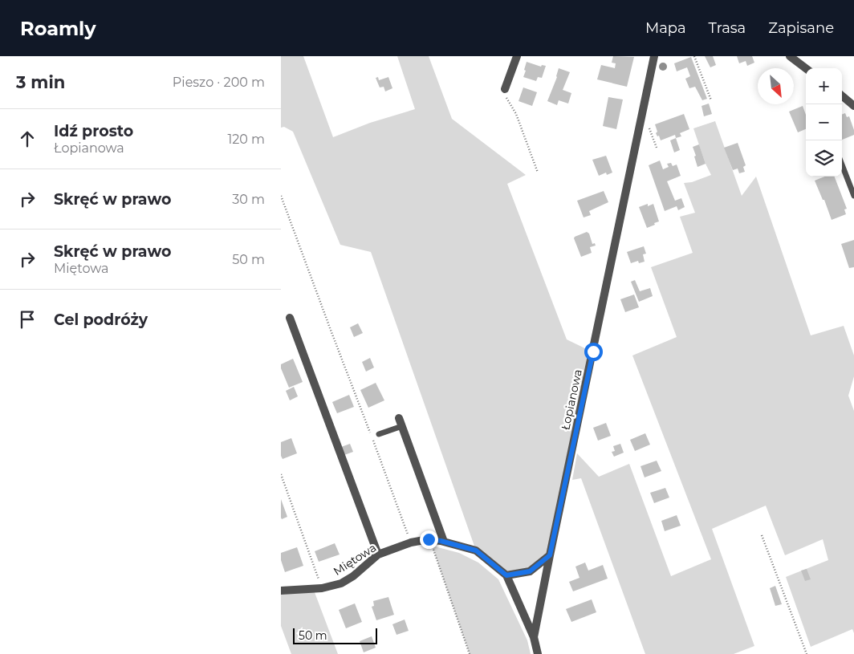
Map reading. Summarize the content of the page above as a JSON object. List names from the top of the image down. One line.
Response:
{"streets":{"street":["Łopianowa","Miętowa"]},"crossings":[["Łopianowa","Miętowa"]],"scale_bar":"50 m","north":"bottom right","page":{"header":"Roamly","nav":["Mapa","Trasa","Zapisane"],"heading":["3 min","Pieszo · 200 m"],"map_buttons":["+","−"],"list":[["Idź prosto","Łopianowa","120 m"],["Skręć w prawo","30 m"],["Skręć w prawo","Miętowa","50 m"],"Cel podróży"],"scale":"50 m"}}
